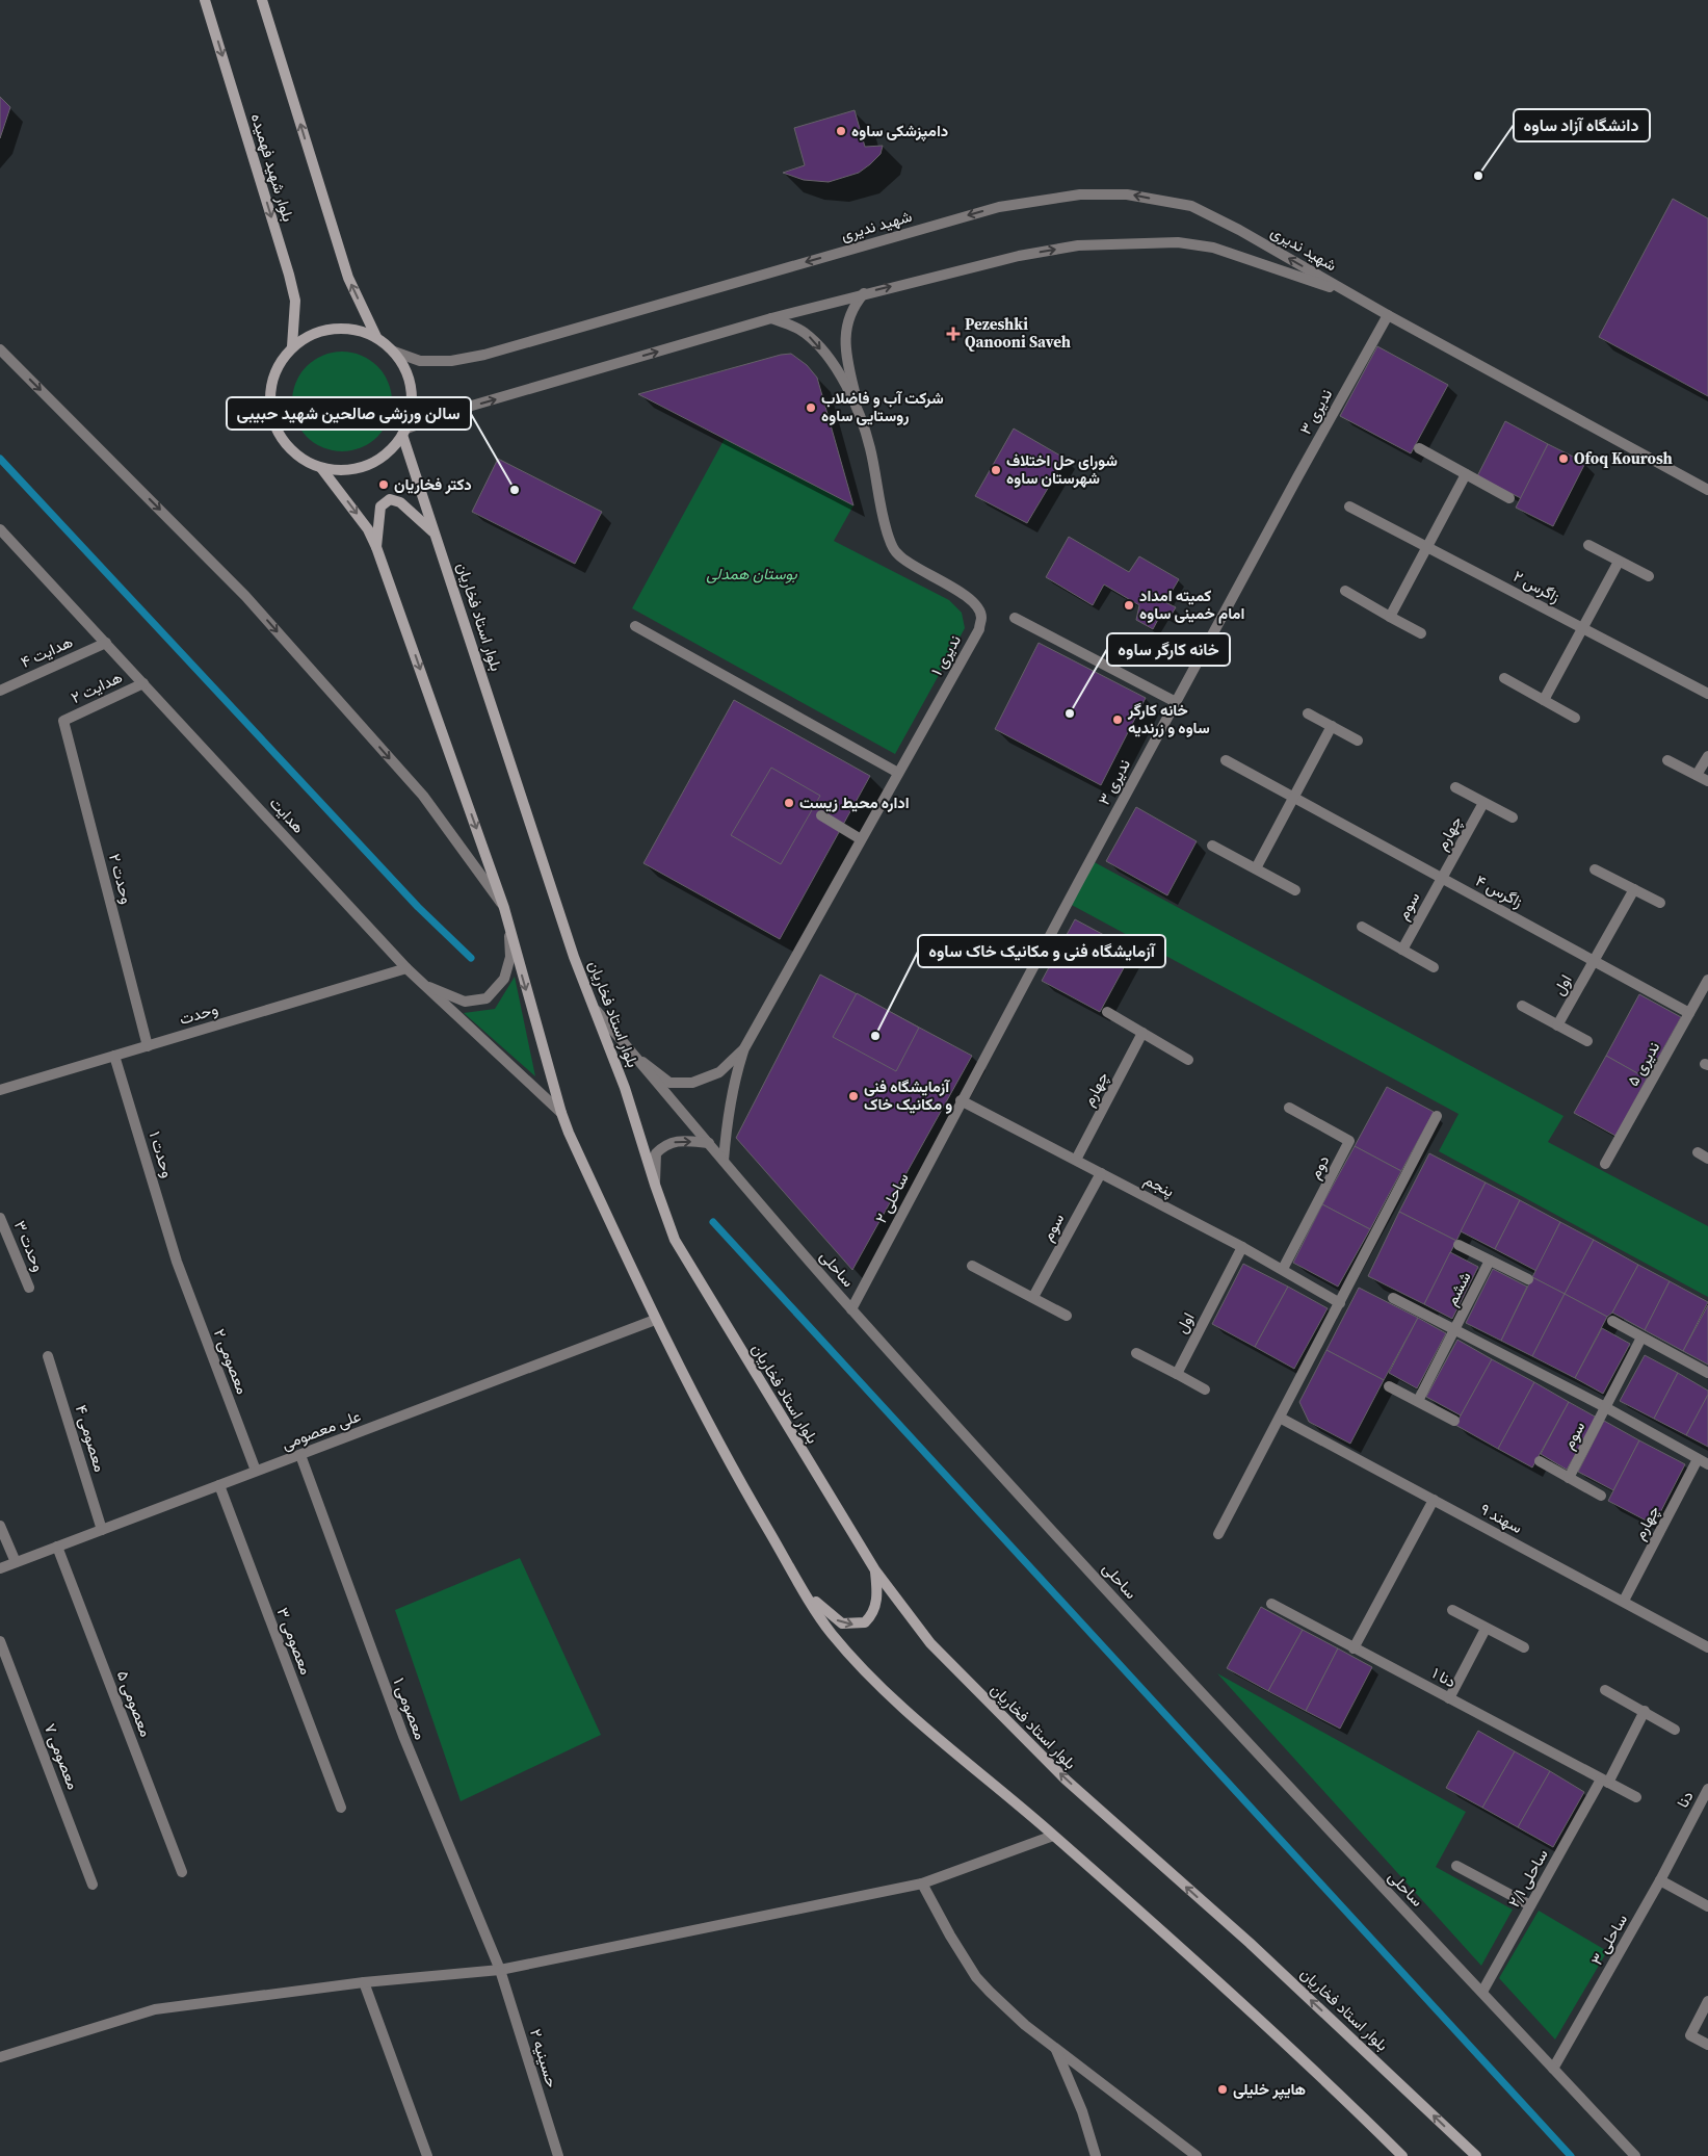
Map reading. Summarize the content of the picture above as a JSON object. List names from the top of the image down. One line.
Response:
{"streets":{"main road":["بلوار شهید فهمیده","بلوار استاد فخاریان"],"street":["شهید ندیری","ندیری ۳","زاگرس ۲","هدایت ۴","ندیری ۱","هدایت ۲","هدایت","چهارم","وحدت ۲","زاگرس ۴","سوم","اول","وحدت","ندیری ۵","وحدت ۱","دوم","پنجم","ساحلی ۲","وحدت ۳","ساحلی","ششم","معصومی ۲","علی معصومی","معصومی ۴","سهند ۹","معصومی ۳","دنا ۱","معصومی ۵","معصومی ۱","معصومی ۷","دنا","ساحلی ۲/۱","ساحلی ۳","حسینیه ۲"]},"crossings":[["بلوار شهید فهمیده","شهید ندیری"],["بلوار شهید فهمیده","بلوار استاد فخاریان"],["شهید ندیری","ندیری ۳"],["شهید ندیری","بلوار استاد فخاریان"],["شهید ندیری","ندیری ۱"],["ندیری ۳","پنجم"],["ندیری ۳","ساحلی ۲"],["بلوار استاد فخاریان","ساحلی"],["هدایت ۴","هدایت"],["هدایت ۲","هدایت"],["هدایت ۲","وحدت ۲"],["هدایت","وحدت"],["چهارم","زاگرس ۴"],["چهارم","سوم"],["چهارم","پنجم"],["چهارم","سهند ۹"],["وحدت ۲","وحدت"],["زاگرس ۴","سوم"],["زاگرس ۴","اول"],["زاگرس ۴","ندیری ۵"],["سوم","پنجم"],["اول","پنجم"],["وحدت","وحدت ۱"],["وحدت ۱","معصومی ۲"],["دوم","پنجم"],["پنجم","ساحلی ۲"],["ساحلی ۲","ساحلی"],["ساحلی","ساحلی ۲/۱"],["ساحلی","ساحلی ۳"],["معصومی ۲","علی معصومی"],["علی معصومی","معصومی ۴"],["علی معصومی","معصومی ۳"],["علی معصومی","معصومی ۵"],["علی معصومی","معصومی ۱"],["دنا ۱","ساحلی ۲/۱"],["معصومی ۱","حسینیه ۲"],["دنا","ساحلی ۳"]],"parks":["بوستان همدلی"],"places":{"other":["دامپزشکی ساوه","دانشگاه آزاد ساوه","شرکت آب و فاضلاب روستایی ساوه","Ofoq Kourosh","شورای حل اختلاف شهرستان ساوه","دکتر فخاریان","سالن ورزشی صالحین شهید حبیبی","کمیته امداد امام خمینی ساوه","خانه کارگر ساوه","خانه کارگر ساوه و زرندیه","اداره محیط زیست","آزمایشگاه فنی و مکانیک خاک ساوه","آزمایشگاه فنی و مکانیک خاک","هایپر خلیلی"],"health":["Pezeshki Qanooni Saveh"]}}
